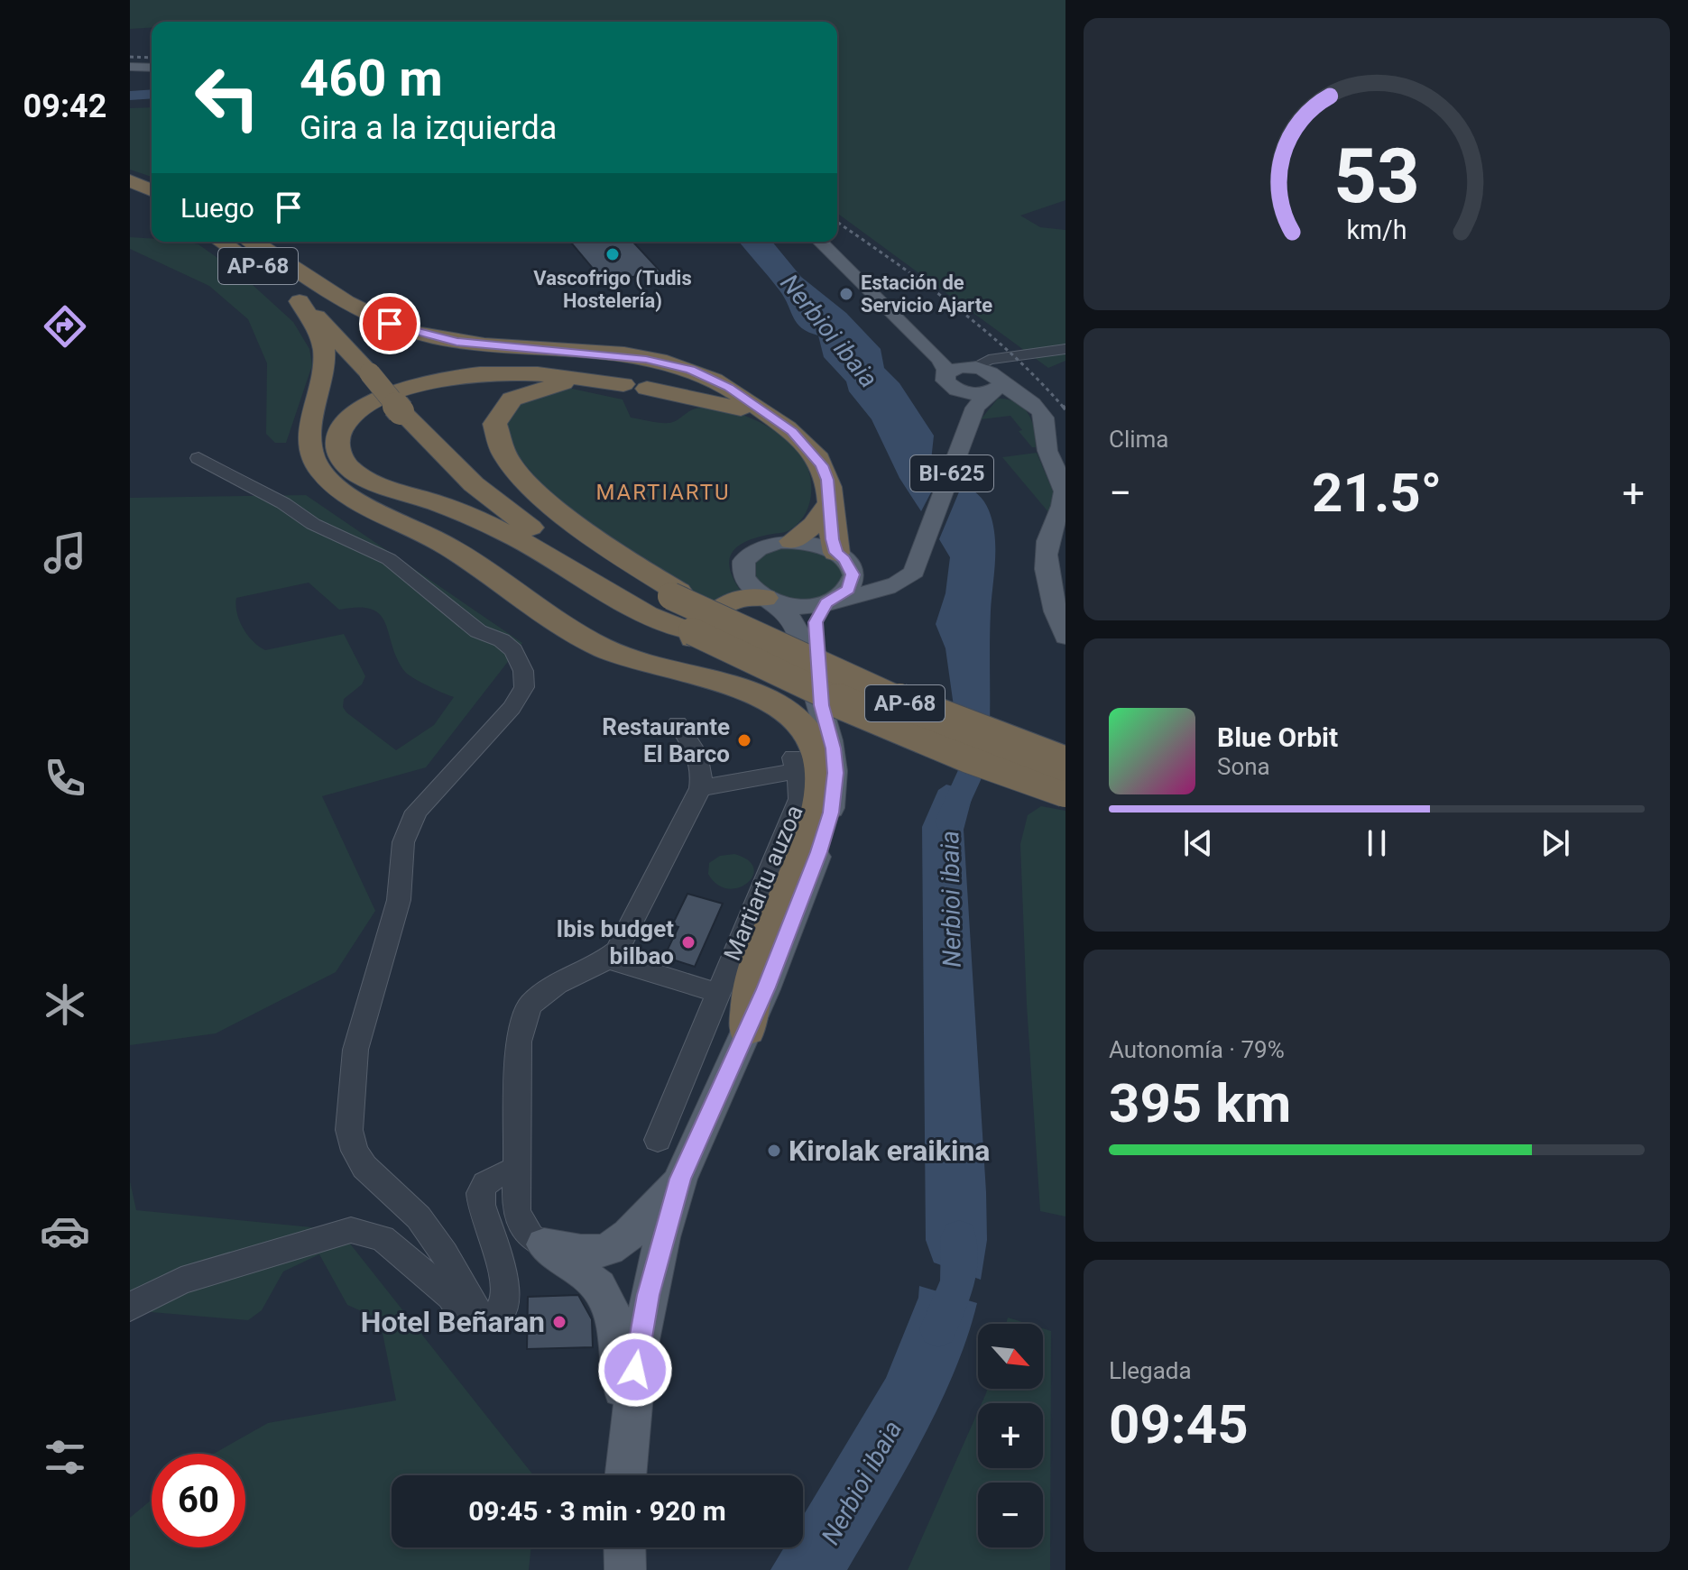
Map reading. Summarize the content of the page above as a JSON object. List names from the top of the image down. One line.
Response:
{"streets":{"highway":["AP-68"],"main road":["BI-625"],"street":["Martiartu auzoa"]},"districts":["MARTIARTU"],"water":["Nerbioi ibaia"],"places":["Vascofrigo (Tudis Hostelería)","Estación de Servicio Ajarte","Restaurante El Barco","Ibis budget bilbao","Kirolak eraikina","Hotel Beñaran"],"north":"bottom right","page":{"tabs":"09:42","turn":["460 m","Gira a la izquierda"],"then":"Luego","tile":["Clima",["Autonomía · 79%","395 km"],["Llegada","09:45"]],"heat":["−","21.5°","+"],"song":["Blue Orbit","Sona"],"map_buttons":["+","−"],"limit":"60","trip":"09:45 · 3 min · 920 m","gauge":["53","km/h"]}}
